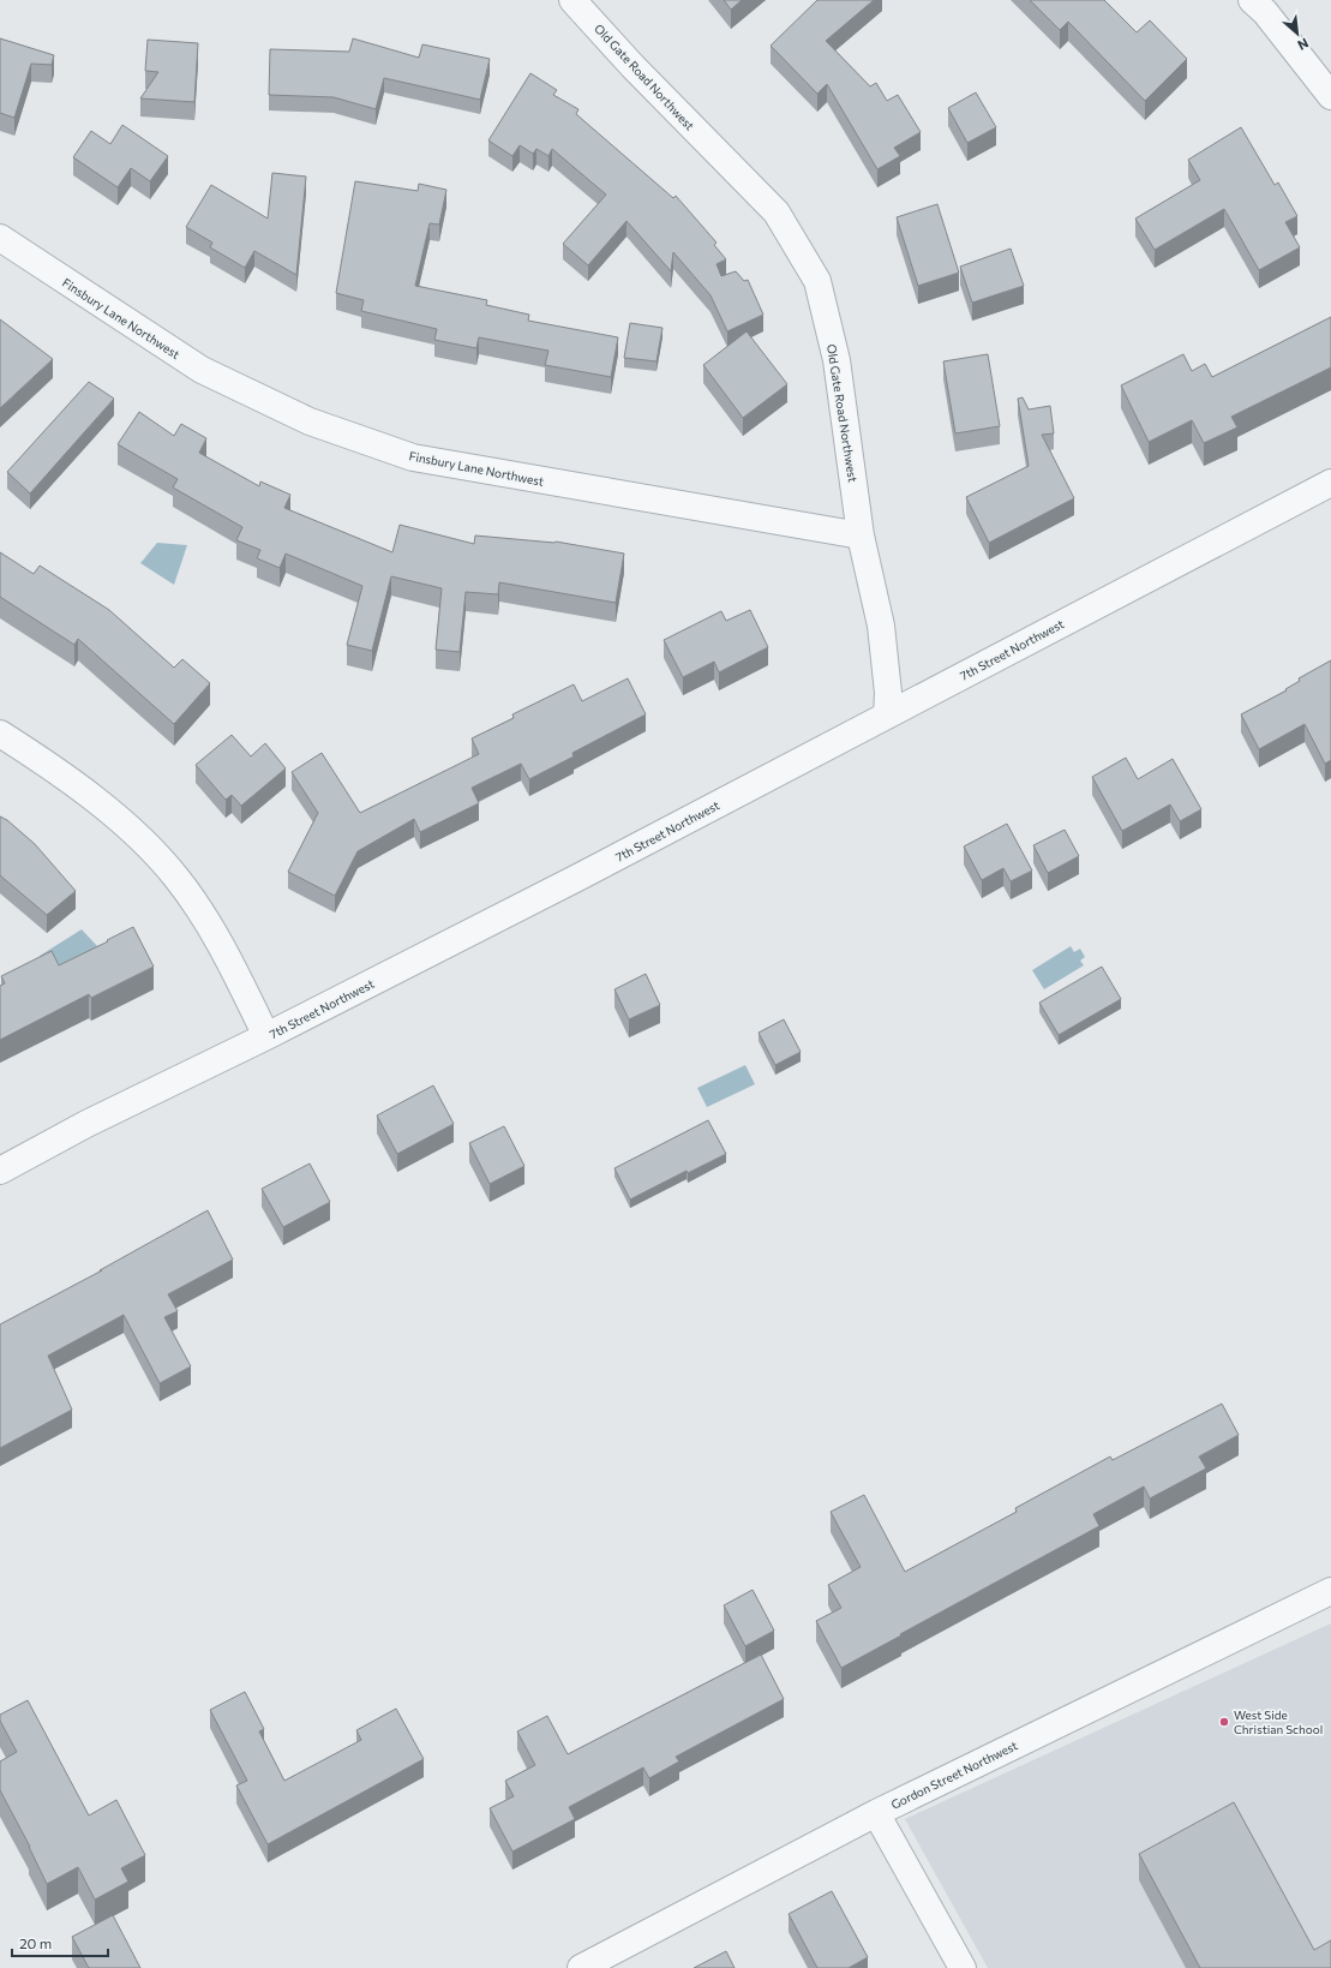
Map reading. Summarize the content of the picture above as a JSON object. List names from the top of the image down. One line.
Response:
{"streets":{"street":["Old Gate Road Northwest","Finsbury Lane Northwest","7th Street Northwest","Gordon Street Northwest"]},"crossings":[["Old Gate Road Northwest","Finsbury Lane Northwest"],["Old Gate Road Northwest","7th Street Northwest"]],"places":["West Side Christian School"],"scale_bar":"20 m","north":"bottom right"}
